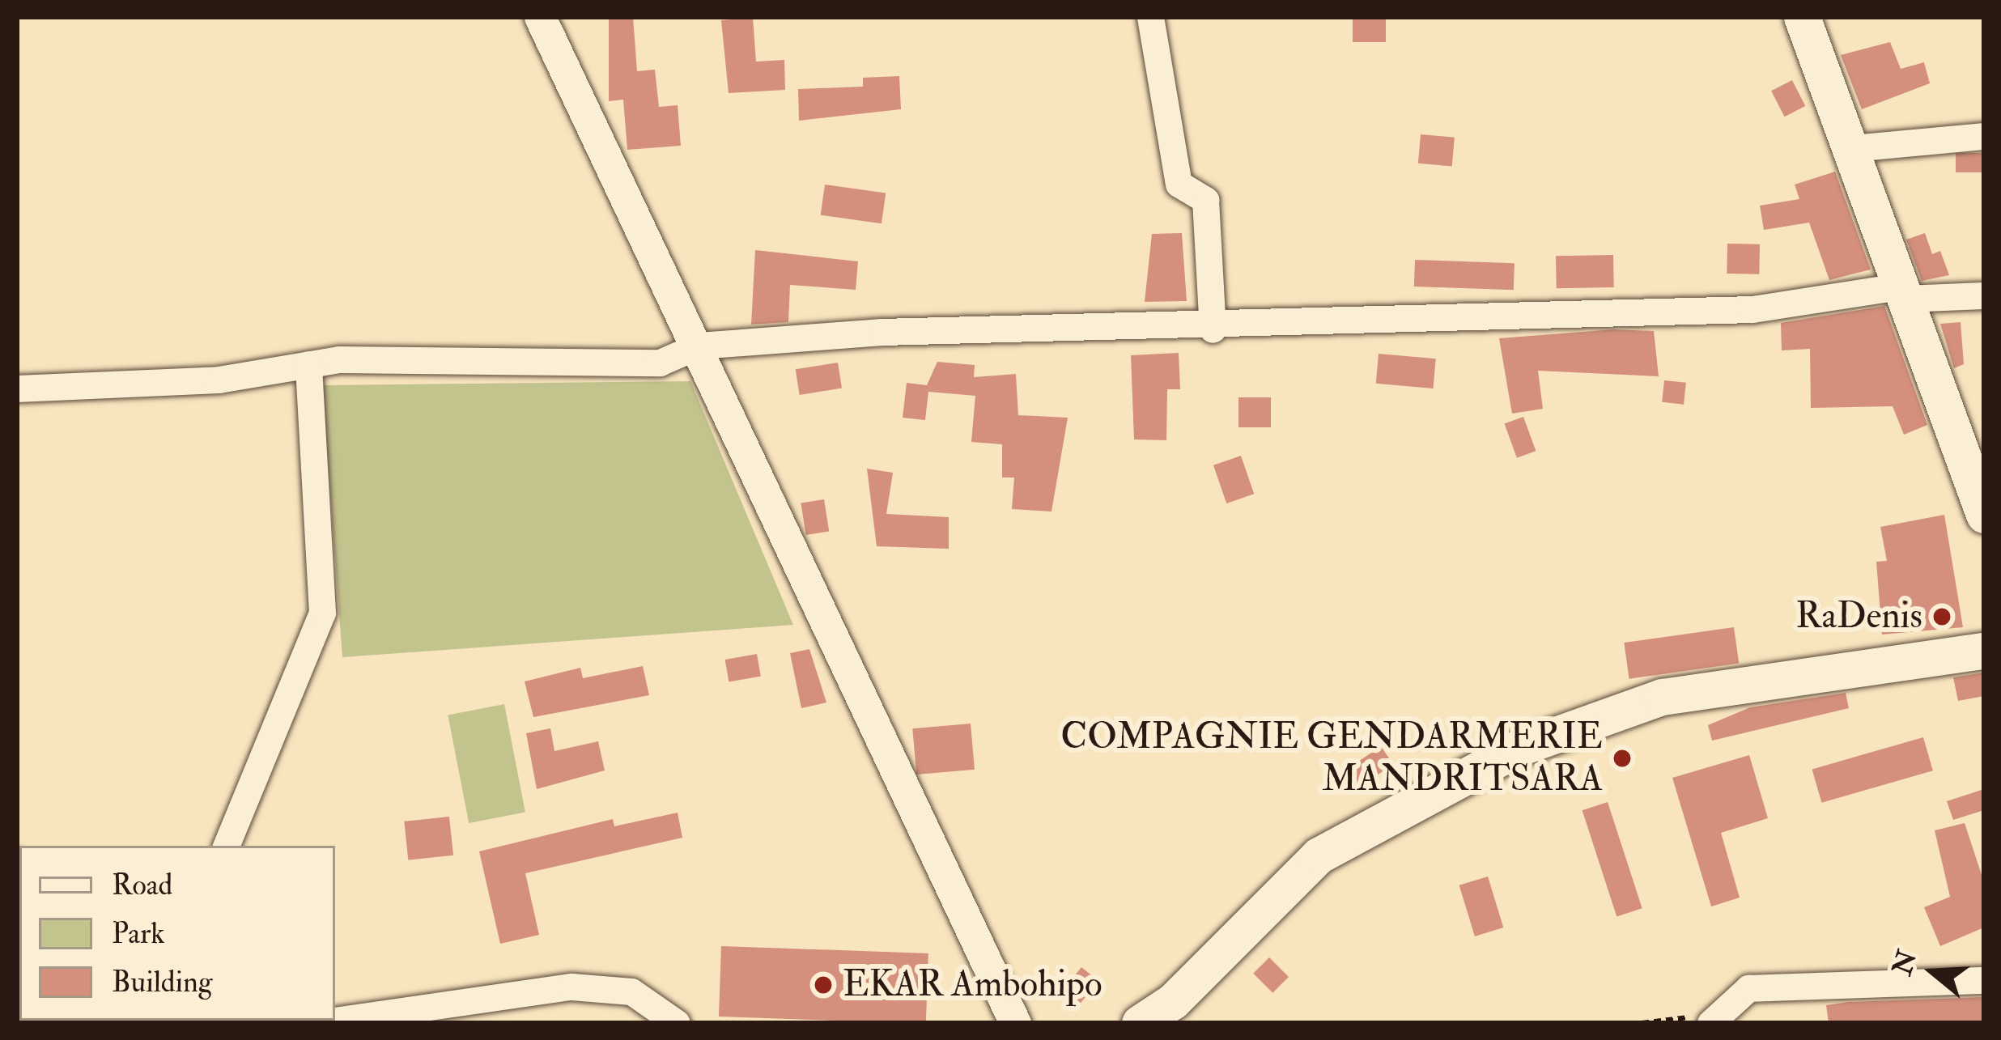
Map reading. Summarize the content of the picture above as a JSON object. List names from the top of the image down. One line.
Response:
{"places":["RaDenis","COMPAGNIE GENDARMERIE MANDRITSARA","EKAR Ambohipo"],"legend":["Road","Park","Building"],"north":"left"}
